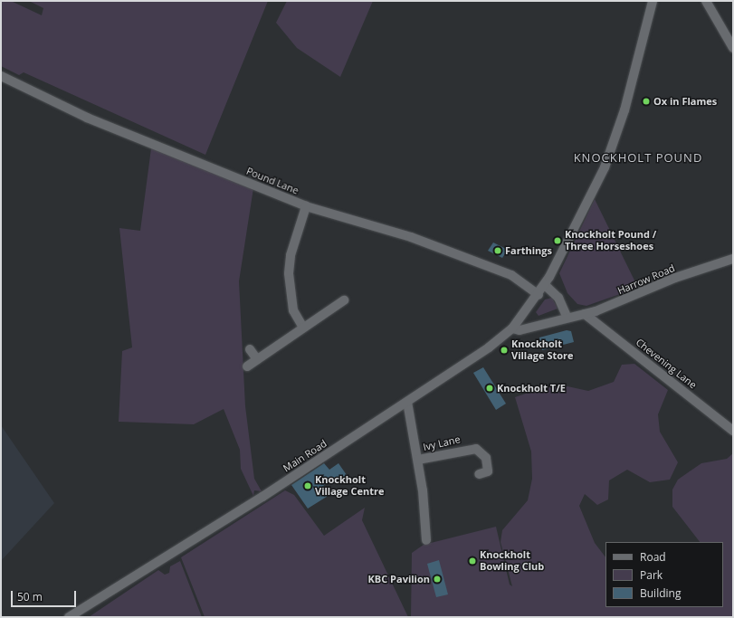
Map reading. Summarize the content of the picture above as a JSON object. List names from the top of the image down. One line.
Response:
{"streets":{"street":["Pound Lane","Harrow Road","Chevening Lane","Ivy Lane","Main Road"]},"crossings":[["Pound Lane","Main Road"],["Harrow Road","Chevening Lane"],["Harrow Road","Main Road"],["Ivy Lane","Main Road"]],"districts":["KNOCKHOLT POUND"],"places":["Ox in Flames","Knockholt Pound / Three Horseshoes","Farthings","Knockholt Village Store","Knockholt T/E","Knockholt Village Centre","Knockholt Bowling Club","KBC Pavilion"],"legend":["Road","Park","Building"],"scale_bar":"50 m"}
